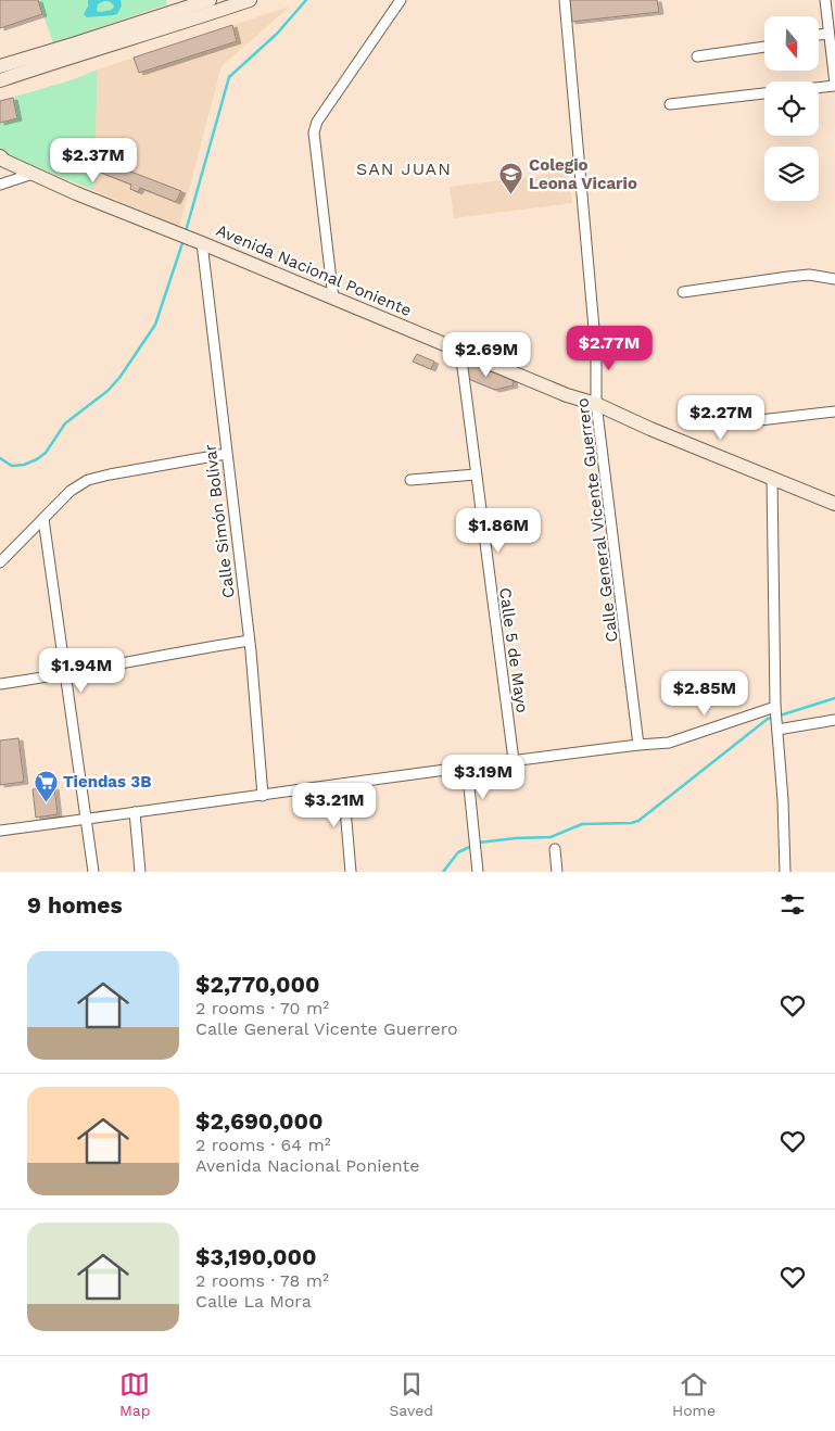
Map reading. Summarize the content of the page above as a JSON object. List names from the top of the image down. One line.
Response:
{"streets":{"street":["Avenida Nacional Poniente","Calle General Vicente Guerrero","Calle Simón Bolívar","Calle 5 de Mayo"]},"crossings":[["Avenida Nacional Poniente","Calle General Vicente Guerrero"],["Avenida Nacional Poniente","Calle Simón Bolívar"],["Avenida Nacional Poniente","Calle 5 de Mayo"]],"districts":["SAN JUAN"],"places":{"school or university":["Colegio Leona Vicario"],"supermarket":["Tiendas 3B"]},"north":"bottom","page":{"price":["$2.37M","$2.77M","$2.69M","$2.27M","$1.86M","$1.94M","$2.85M","$3.19M","$3.21M"],"heading":"9 homes","list":[{"name":"$2,770,000","note":"2 rooms · 70 m² · Calle General Vicente Guerrero"},{"name":"$2,690,000","note":"2 rooms · 64 m² · Avenida Nacional Poniente"},{"name":"$3,190,000","note":"2 rooms · 78 m² · Calle La Mora"}],"tabs":["Map","Saved","Home"]}}
